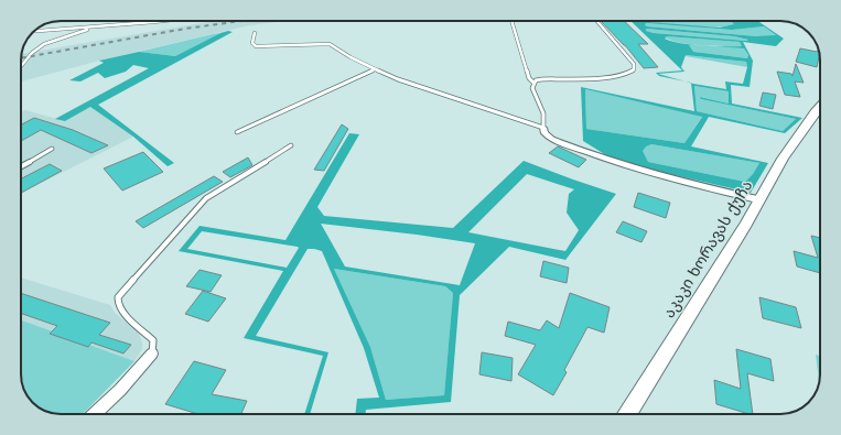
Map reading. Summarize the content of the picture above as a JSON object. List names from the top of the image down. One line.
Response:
{"streets":{"street":["აკაკი ხორავას ქუჩა"]}}
